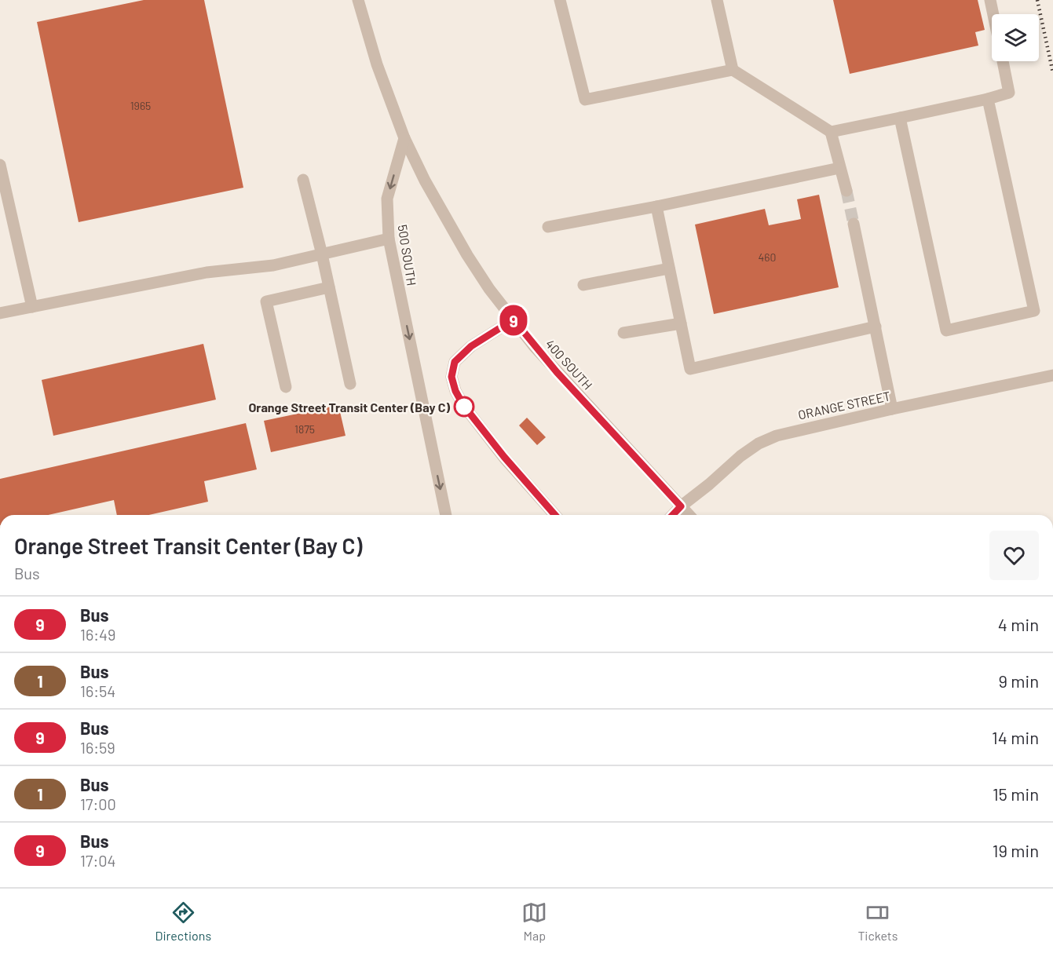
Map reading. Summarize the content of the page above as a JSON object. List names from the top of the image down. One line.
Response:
{"streets":{"street":["500 SOUTH","400 SOUTH","ORANGE STREET"]},"crossings":[["500 SOUTH","400 SOUTH"],["400 SOUTH","ORANGE STREET"]],"places":["Orange Street Transit Center (Bay C)"],"lines":["bus line 9"],"house_numbers":["1965","460","1875"],"page":{"on_map":"9","heading":["Orange Street Transit Center (Bay C)","Bus"],"list":[{"mark":"9","name":"Bus","note":"16:49","value":"4 min"},{"mark":"1","name":"Bus","note":"16:54","value":"9 min"},{"mark":"9","name":"Bus","note":"16:59","value":"14 min"},{"mark":"1","name":"Bus","note":"17:00","value":"15 min"},{"mark":"9","name":"Bus","note":"17:04","value":"19 min"}],"tabs":["Directions","Map","Tickets"]}}
